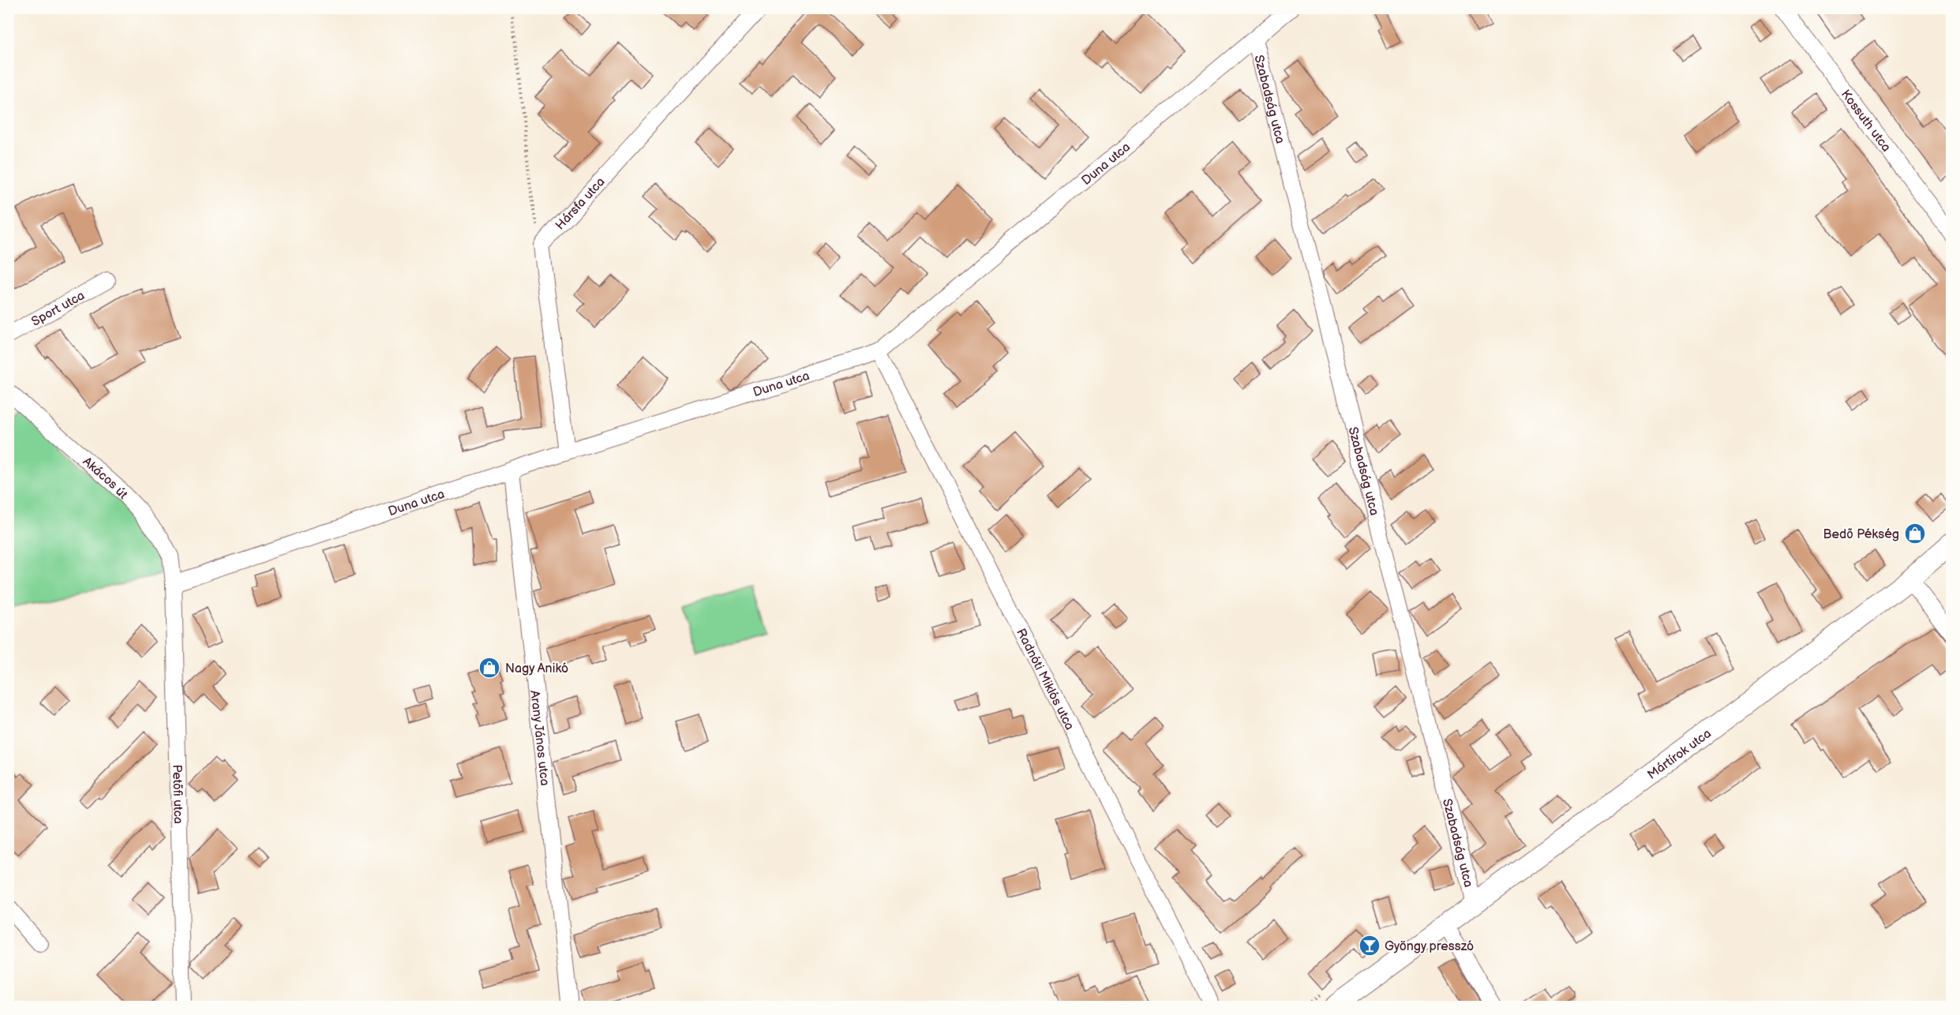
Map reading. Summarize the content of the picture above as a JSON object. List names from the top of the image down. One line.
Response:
{"streets":{"main road":["Mártírok utca"],"street":["Szabadság utca","Kossuth utca","Duna utca","Hársfa utca","Sport utca","Akácos út","Radnóti Miklós utca","Arany János utca","Petőfi utca"]},"crossings":[["Szabadság utca","Duna utca"],["Szabadság utca","Mártírok utca"],["Duna utca","Akácos út"],["Duna utca","Radnóti Miklós utca"],["Duna utca","Arany János utca"],["Duna utca","Petőfi utca"],["Akácos út","Petőfi utca"]],"places":{"shop":["Bedő Pékség","Nagy Anikó"],"bar":["Gyöngy presszó"]}}
